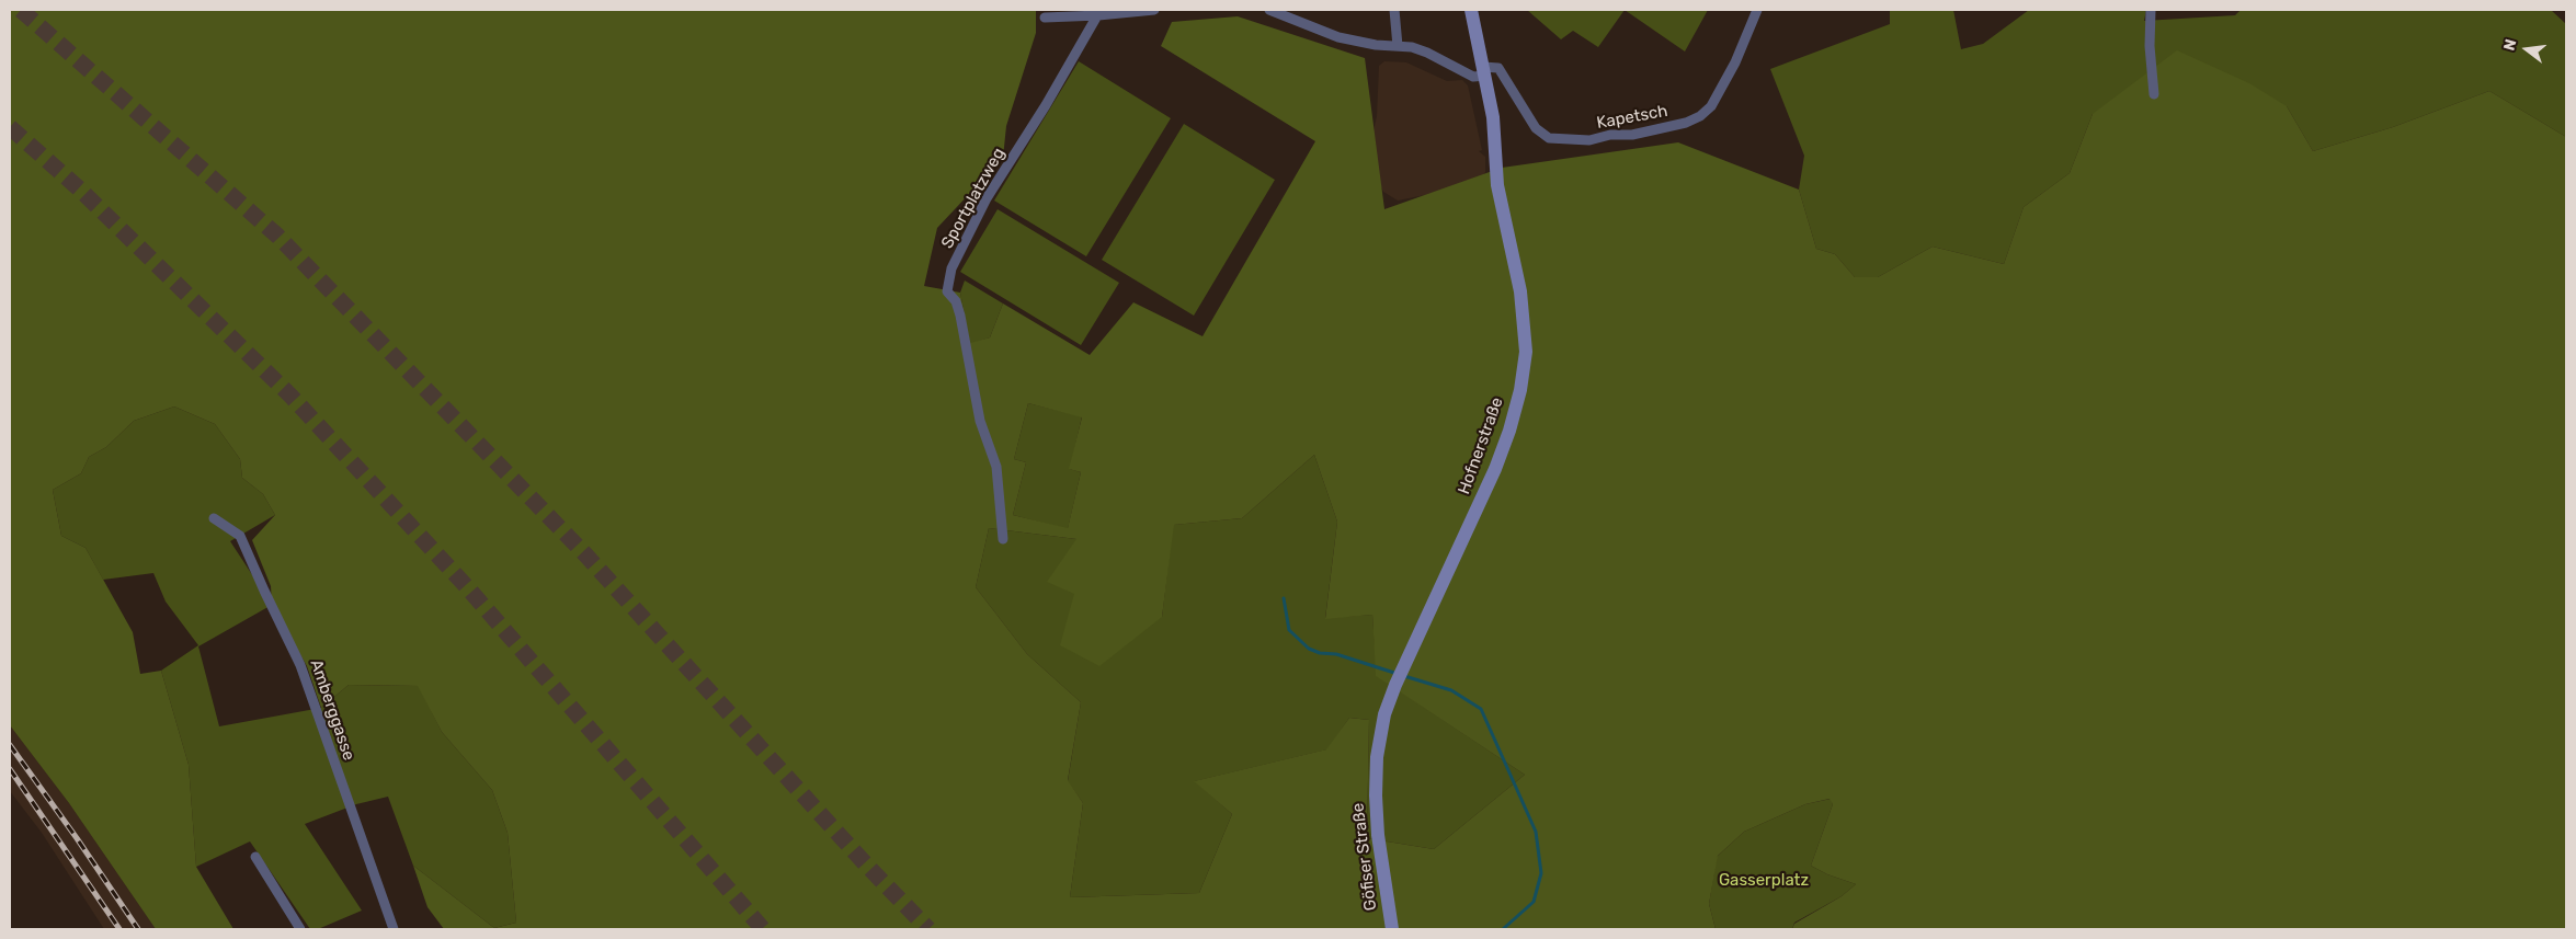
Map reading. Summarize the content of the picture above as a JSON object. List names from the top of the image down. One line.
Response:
{"streets":{"main road":["Hofnerstraße","Göfiser Straße"],"street":["Kapetsch","Sportplatzweg","Amberggasse"]},"crossings":[["Kapetsch","Hofnerstraße"],["Hofnerstraße","Göfiser Straße"]],"parks":["Gasserplatz"],"north":"left"}
